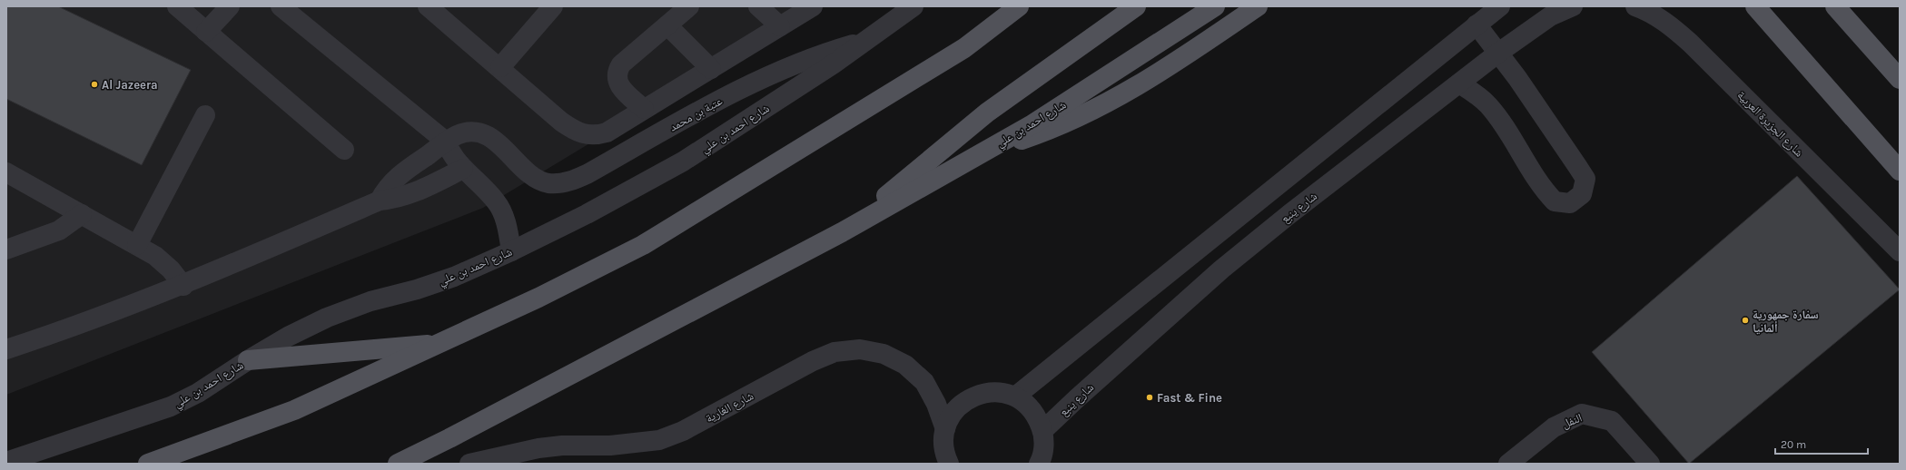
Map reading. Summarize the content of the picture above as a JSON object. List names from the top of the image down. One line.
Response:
{"streets":{"main road":["شارع احمد بن علي"],"street":["عتبة بن محمد","شارع الجزيرة العربية","شارع ينبع","شارع الغارية","النفل"]},"crossings":[["عتبة بن محمد","شارع احمد بن علي"]],"places":["Al Jazeera","سفارة جمهورية ألمانيا","Fast & Fine"],"scale_bar":"20 m"}
